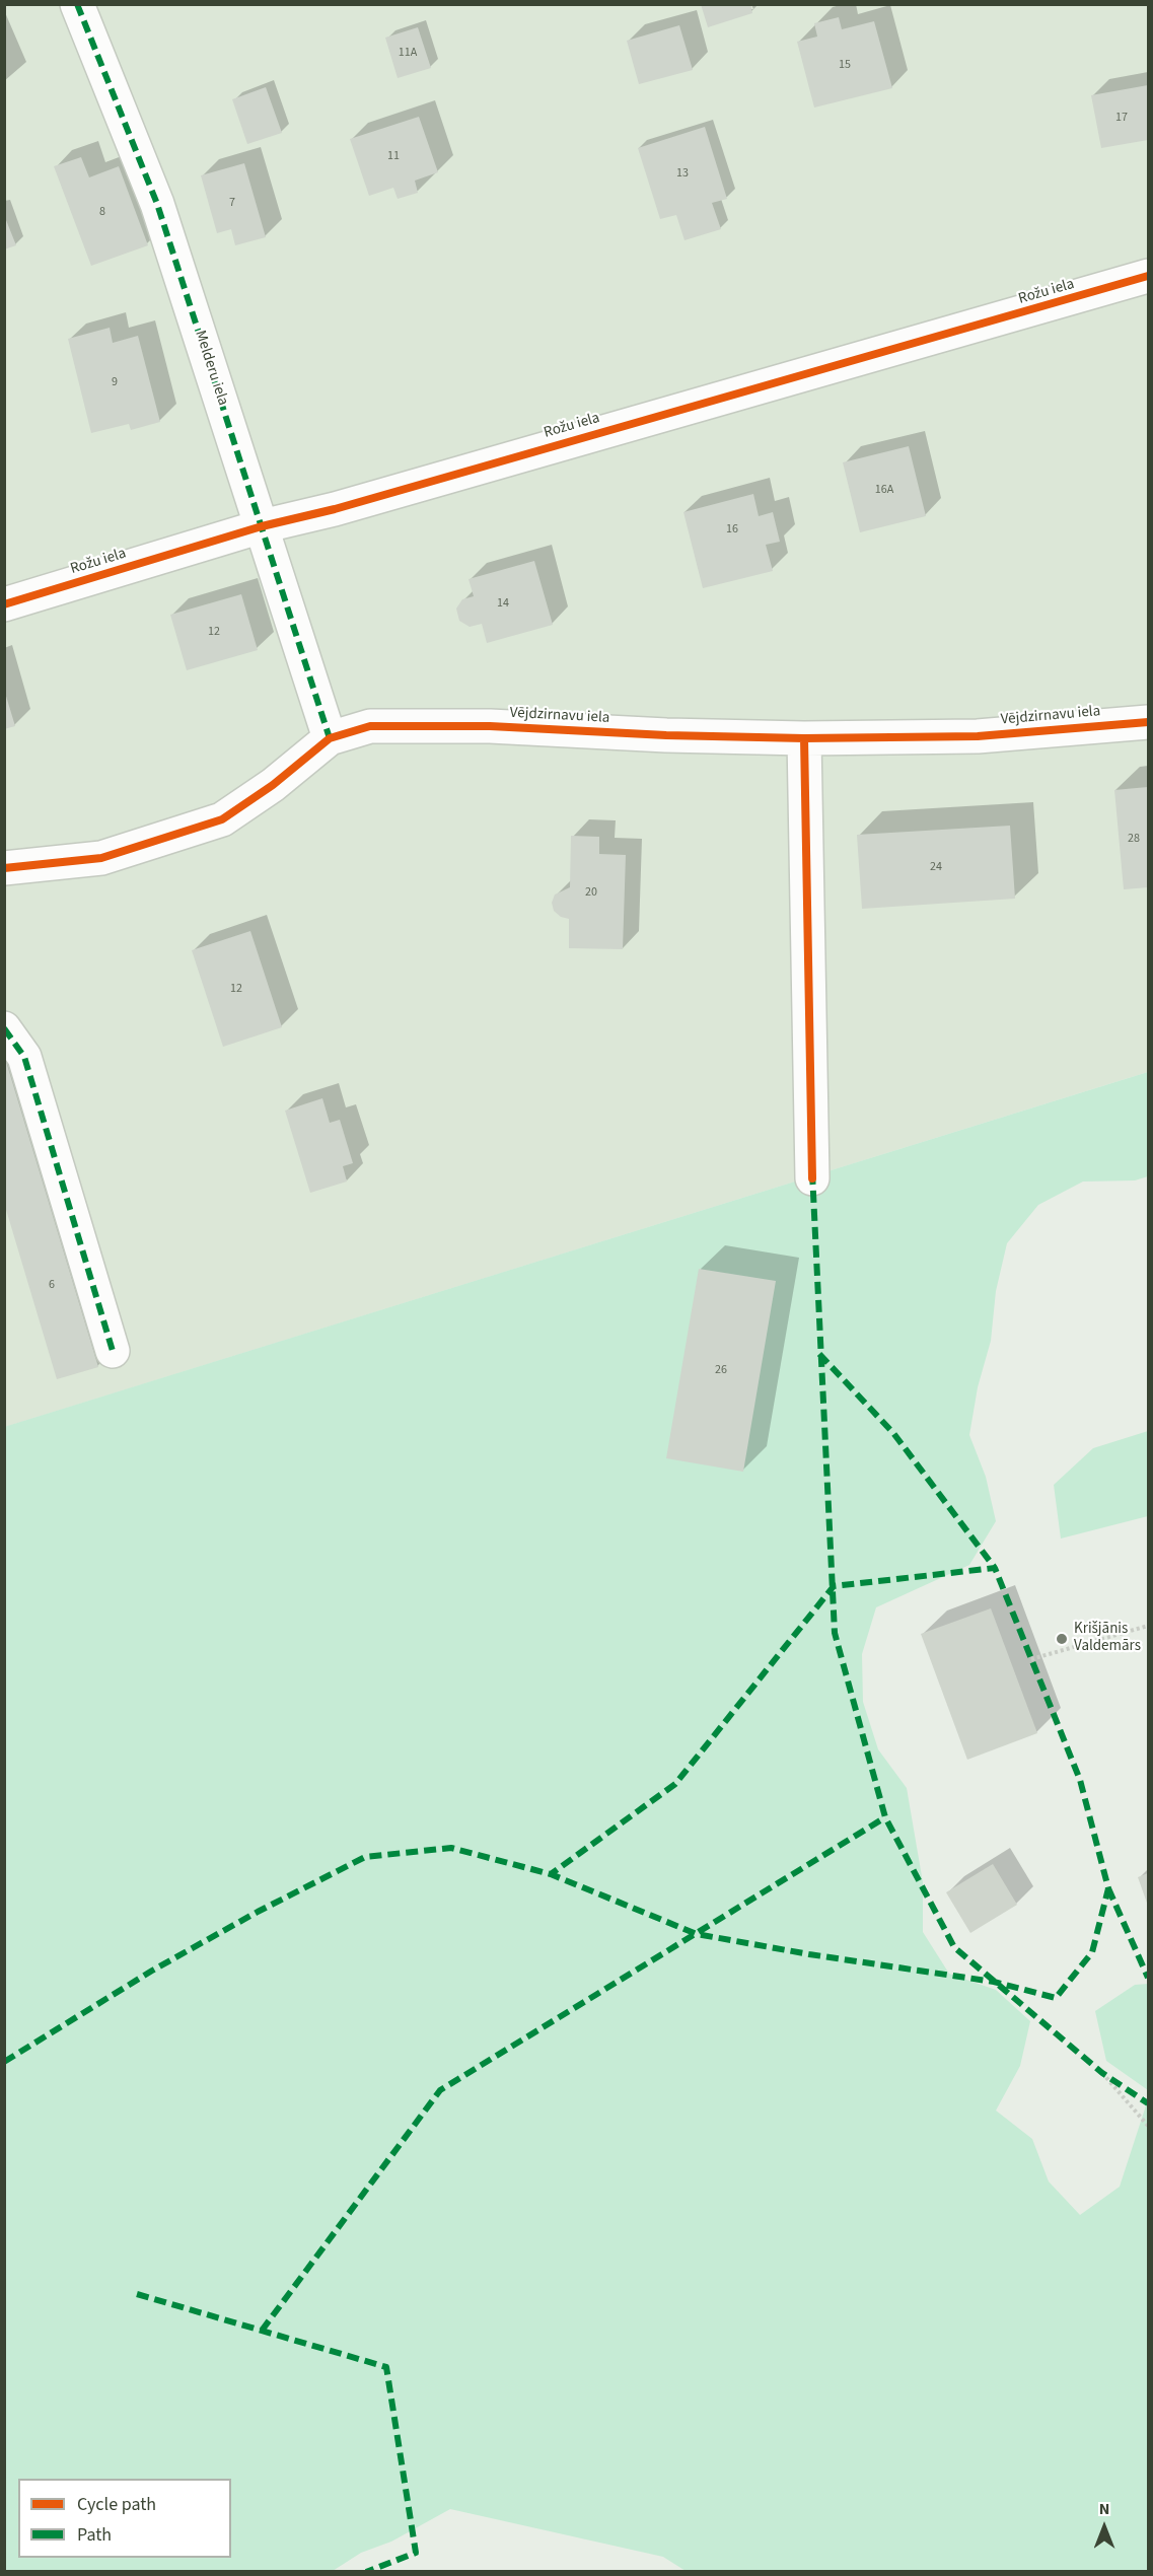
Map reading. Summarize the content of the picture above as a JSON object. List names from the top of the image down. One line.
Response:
{"streets":{"street":["Rožu iela","Melderu iela","Vējdzirnavu iela"]},"crossings":[["Rožu iela","Melderu iela"],["Melderu iela","Vējdzirnavu iela"]],"places":["Krišjānis Valdemārs"],"house_numbers":["11A","15","17","11","13","7","8","9","16A","16","14","12","28","24","20","12","6","26"],"legend":["Cycle path","Path"],"north":"top"}
